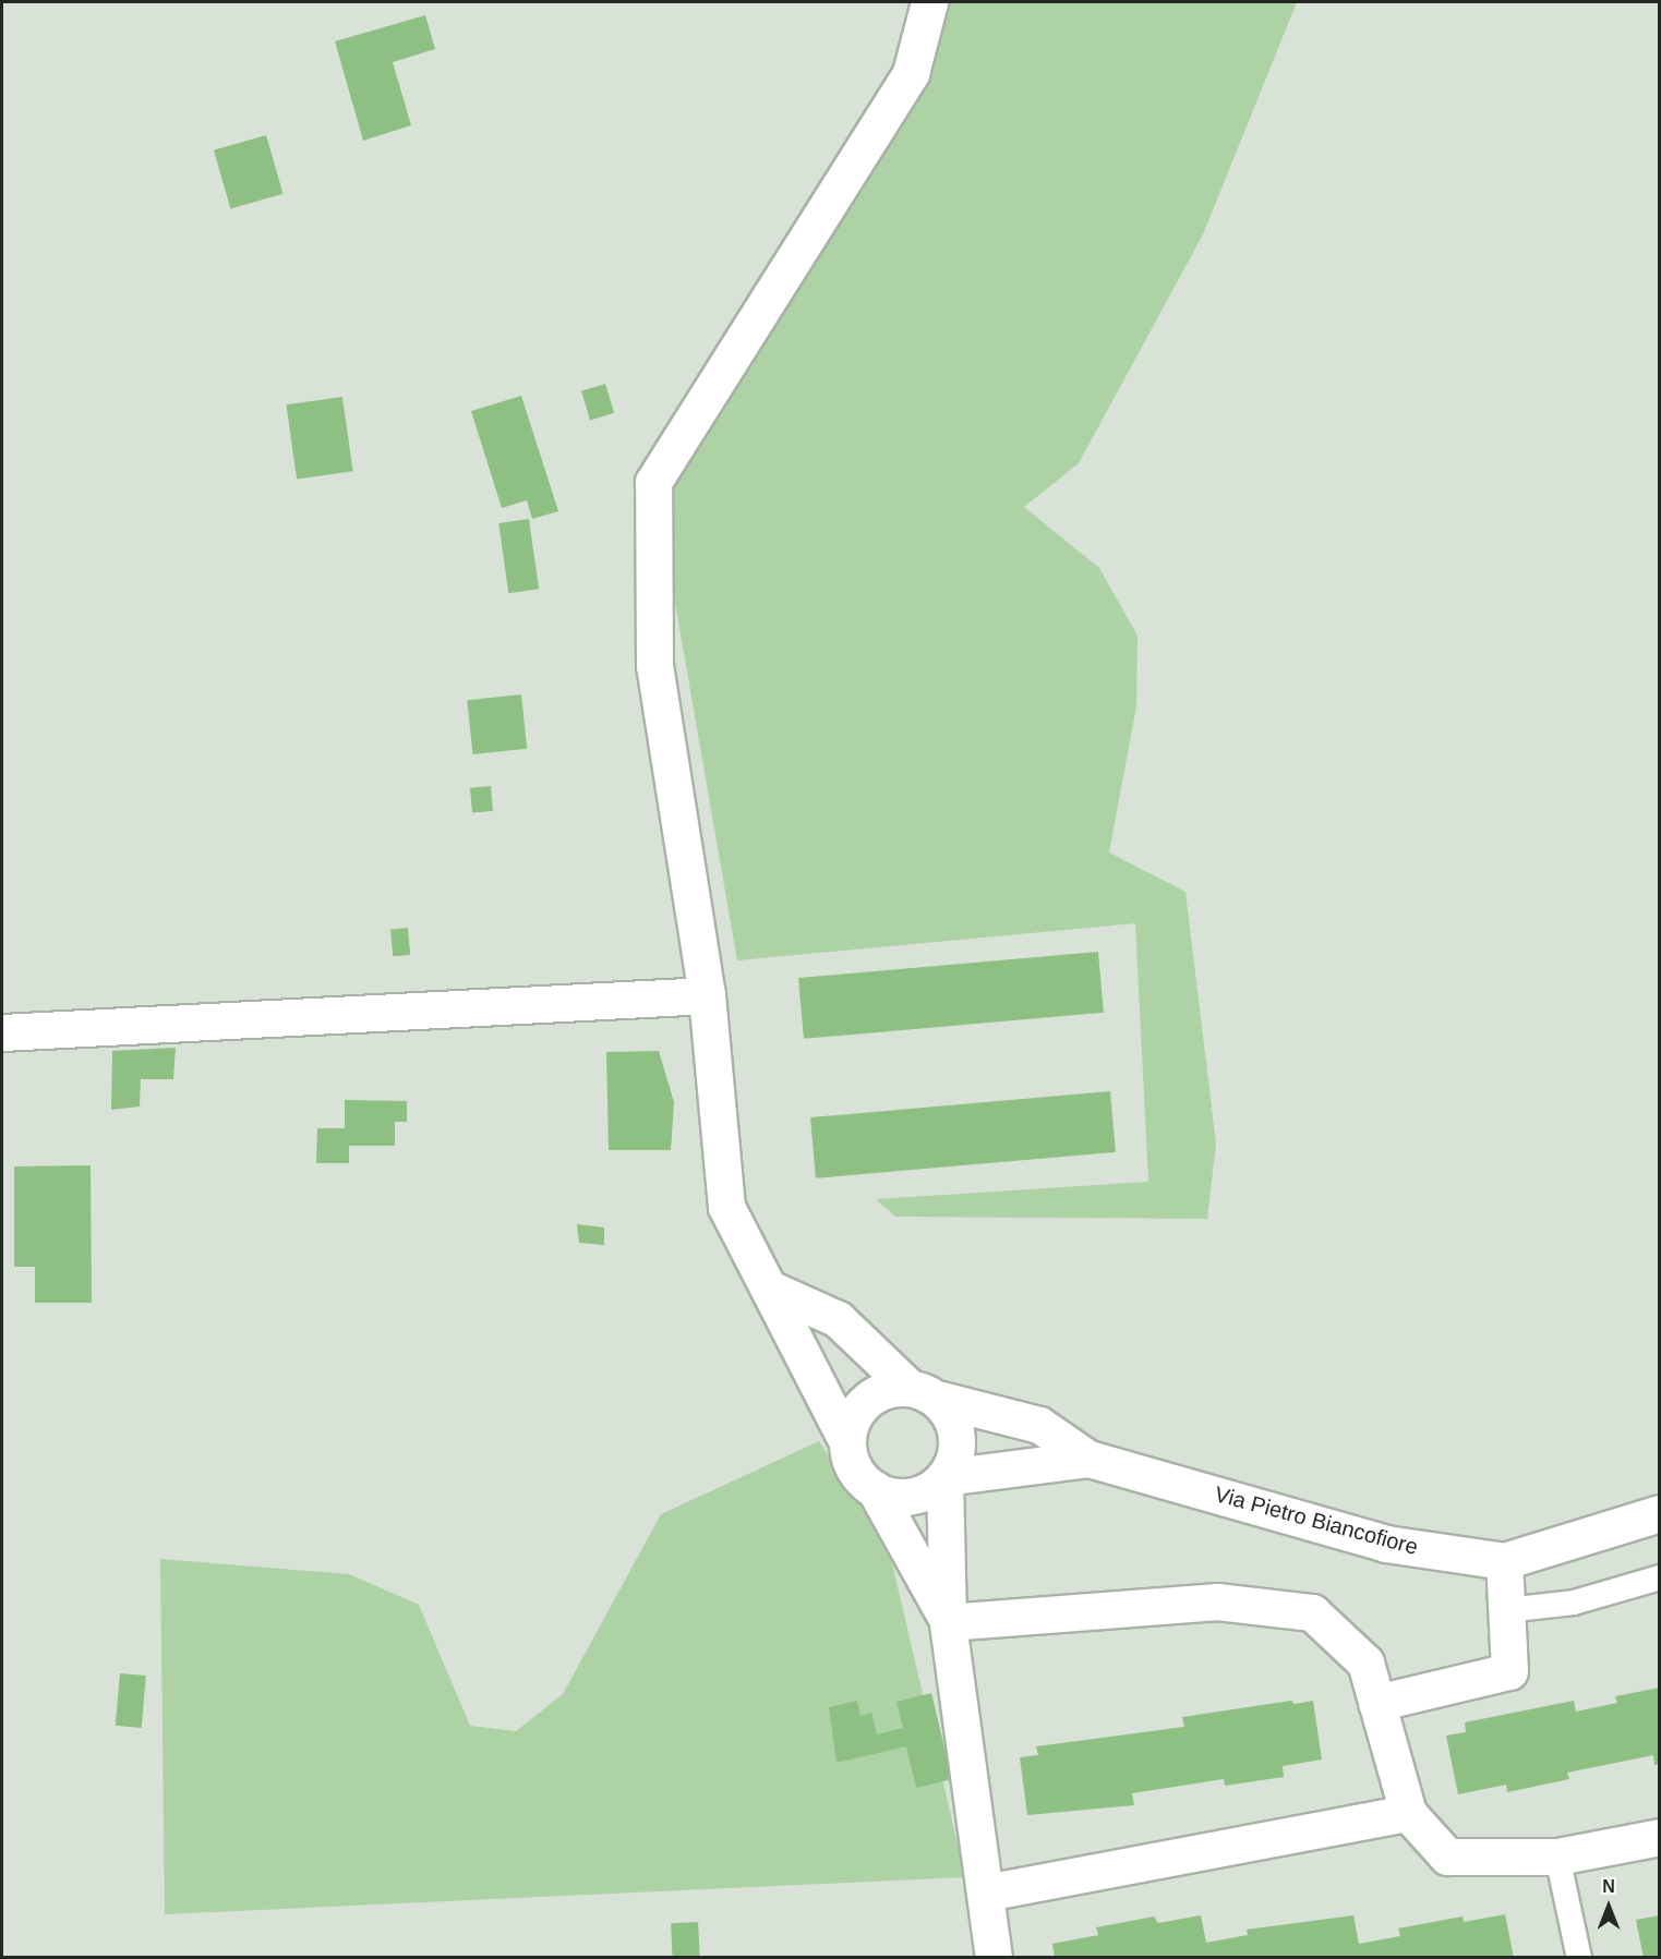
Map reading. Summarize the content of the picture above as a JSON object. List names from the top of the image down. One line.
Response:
{"streets":{"street":["Via Pietro Biancofiore"]},"north":"top"}
